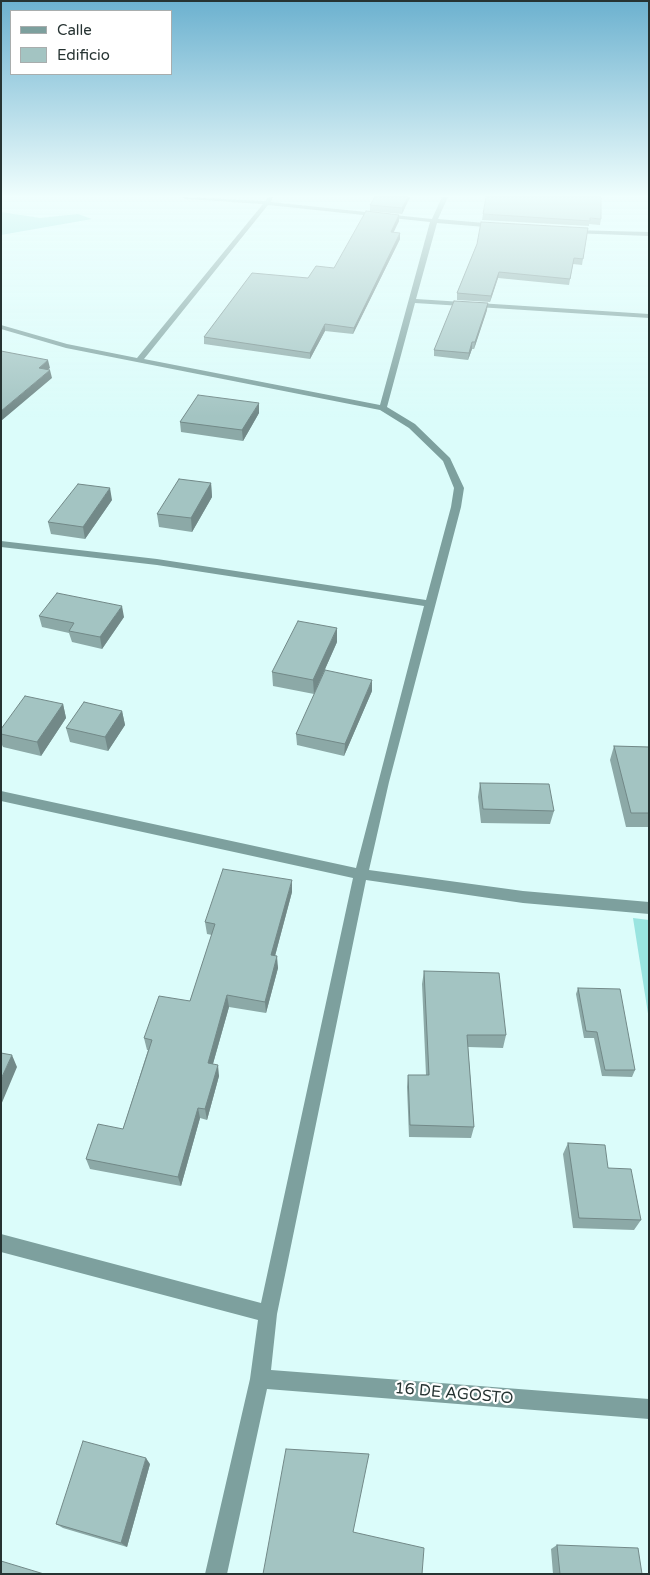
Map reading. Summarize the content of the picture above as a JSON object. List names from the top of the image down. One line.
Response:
{"streets":{"street":["16 DE AGOSTO"]},"legend":["Calle","Edificio"]}
